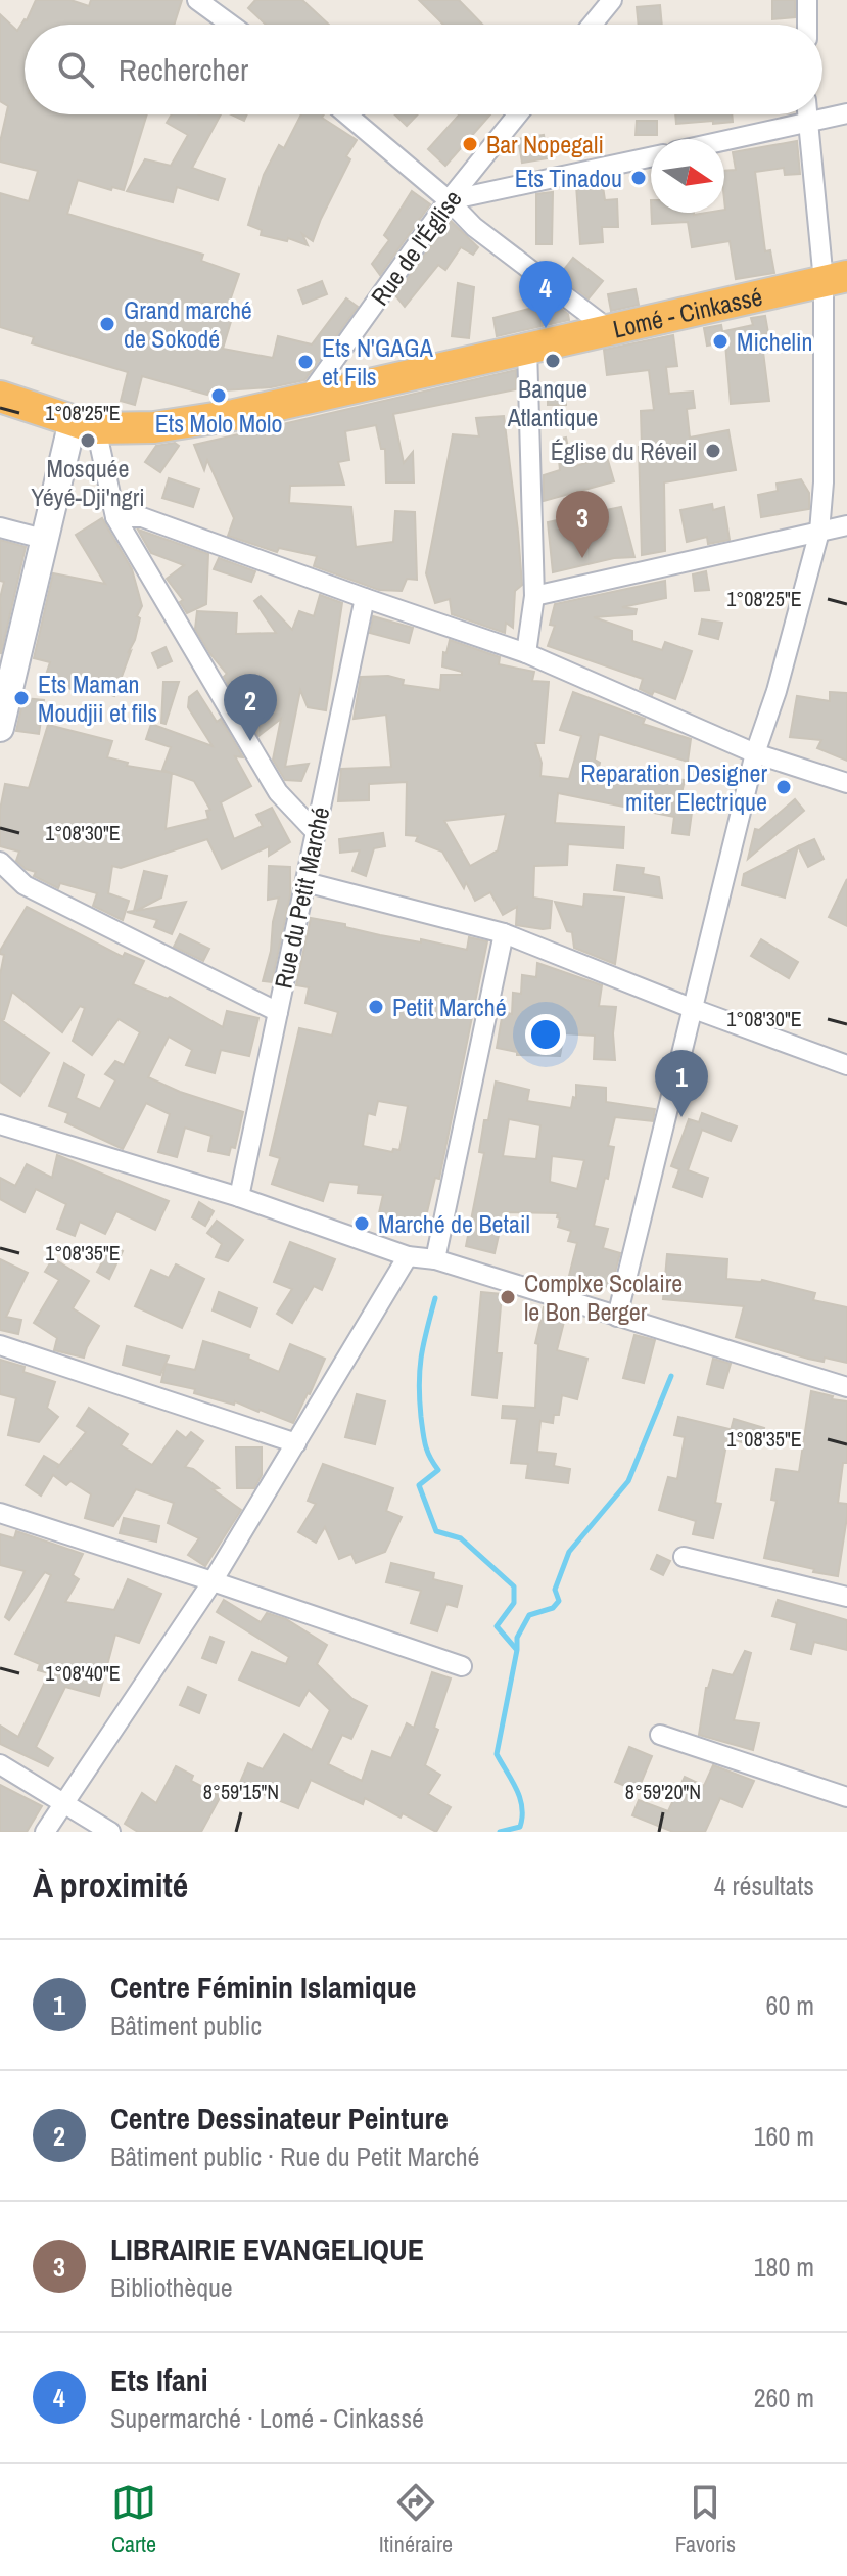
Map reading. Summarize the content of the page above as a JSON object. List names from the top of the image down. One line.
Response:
{"streets":{"highway":["Lomé - Cinkassé"],"street":["Rue de l'Église","Rue du Petit Marché"]},"crossings":[["Rue de l'Église","Lomé - Cinkassé"]],"places":["Bar Nopegali","Ets Tinadou","Grand marché de Sokodé","Michelin","Banque Atlantique","Ets N'GAGA et Fils","Ets Molo Molo","Mosquée Yéyé-Dji'ngri","Église du Réveil","Ets Maman Moudjii et fils","Reparation Designer miter Electrique","Petit Marché","Marché de Betail","Complxe Scolaire le Bon Berger"],"north":"right","page":{"search":"Rechercher","pins":["4","3","2","1"],"heading":["À proximité","4 résultats"],"list":[{"mark":"1","name":"Centre Féminin Islamique","note":"Bâtiment public","value":"60 m"},{"mark":"2","name":"Centre Dessinateur Peinture","note":"Bâtiment public · Rue du Petit Marché","value":"160 m"},{"mark":"3","name":"LIBRAIRIE EVANGELIQUE","note":"Bibliothèque","value":"180 m"},{"mark":"4","name":"Ets Ifani","note":"Supermarché · Lomé - Cinkassé","value":"260 m"}],"nav":["Carte","Itinéraire","Favoris"]},"coordinates":["1°08'25\"E","1°08'30\"E","1°08'35\"E","1°08'40\"E","8°59'15\"N","8°59'20\"N"]}
